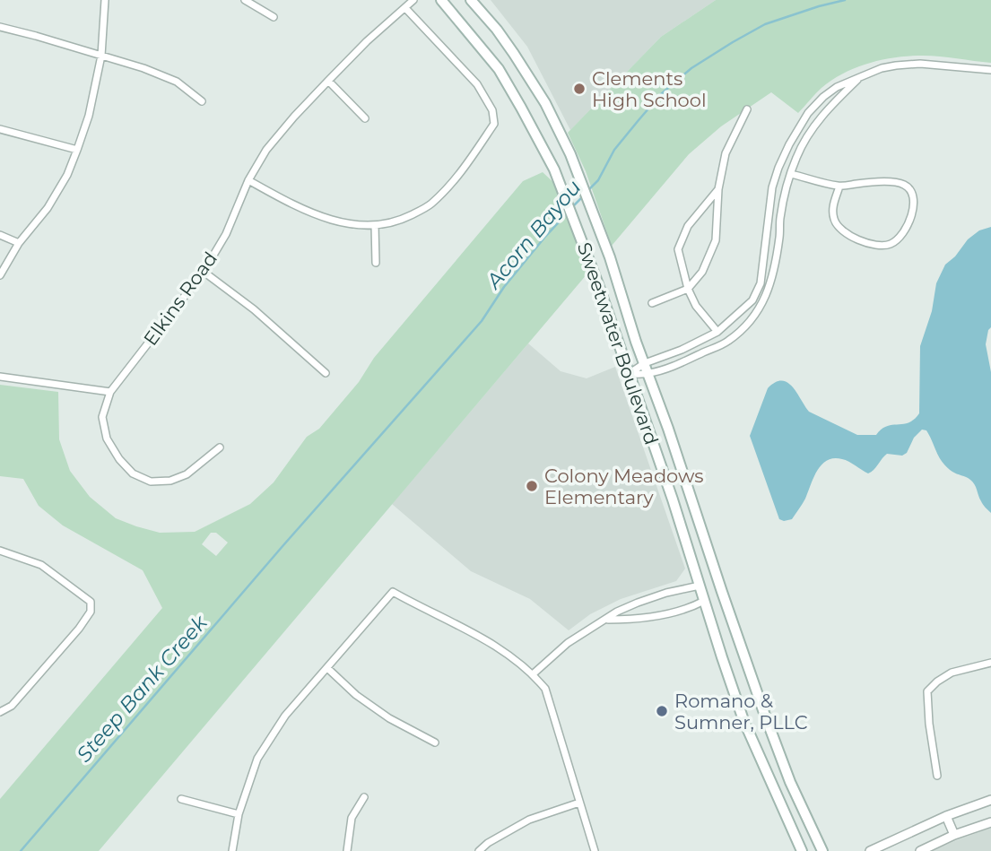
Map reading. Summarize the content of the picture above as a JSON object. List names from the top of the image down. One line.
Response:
{"streets":{"main road":["Sweetwater Boulevard"],"street":["Elkins Road"]},"water":["Acorn Bayou","Steep Bank Creek"],"places":["Clements High School","Colony Meadows Elementary","Romano & Sumner, PLLC"]}
